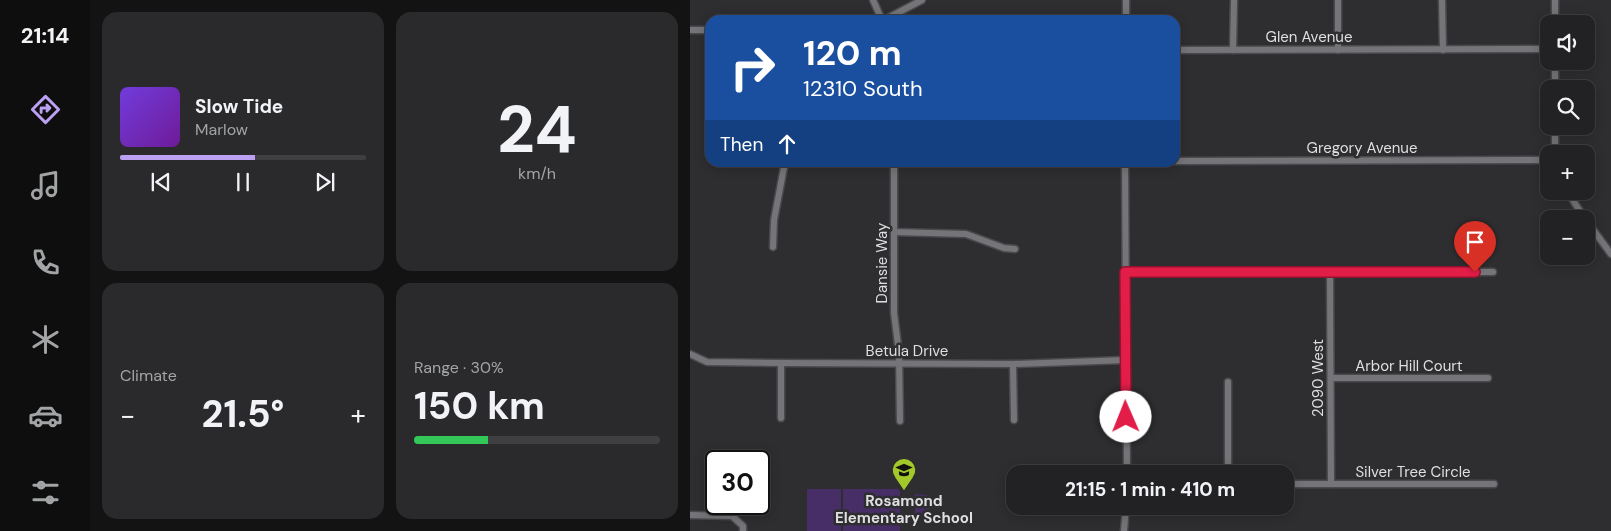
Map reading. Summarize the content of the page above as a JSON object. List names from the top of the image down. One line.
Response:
{"streets":{"street":["Glen Avenue","Gregory Avenue","Dansie Way","Betula Drive","Arbor Hill Court","2090 West","Silver Tree Circle"]},"crossings":[["Dansie Way","Betula Drive"],["Arbor Hill Court","2090 West"],["2090 West","Silver Tree Circle"]],"places":{"school or university":["Rosamond Elementary School"]},"page":{"tabs":"21:14","tile":[["24","km/h"],"Climate",["Range · 30%","150 km"]],"map_buttons":["+","−"],"turn":["120 m","12310 South"],"song":["Slow Tide","Marlow"],"then":"Then","heat":["−","21.5°","+"],"limit":"30","trip":"21:15 · 1 min · 410 m"}}
